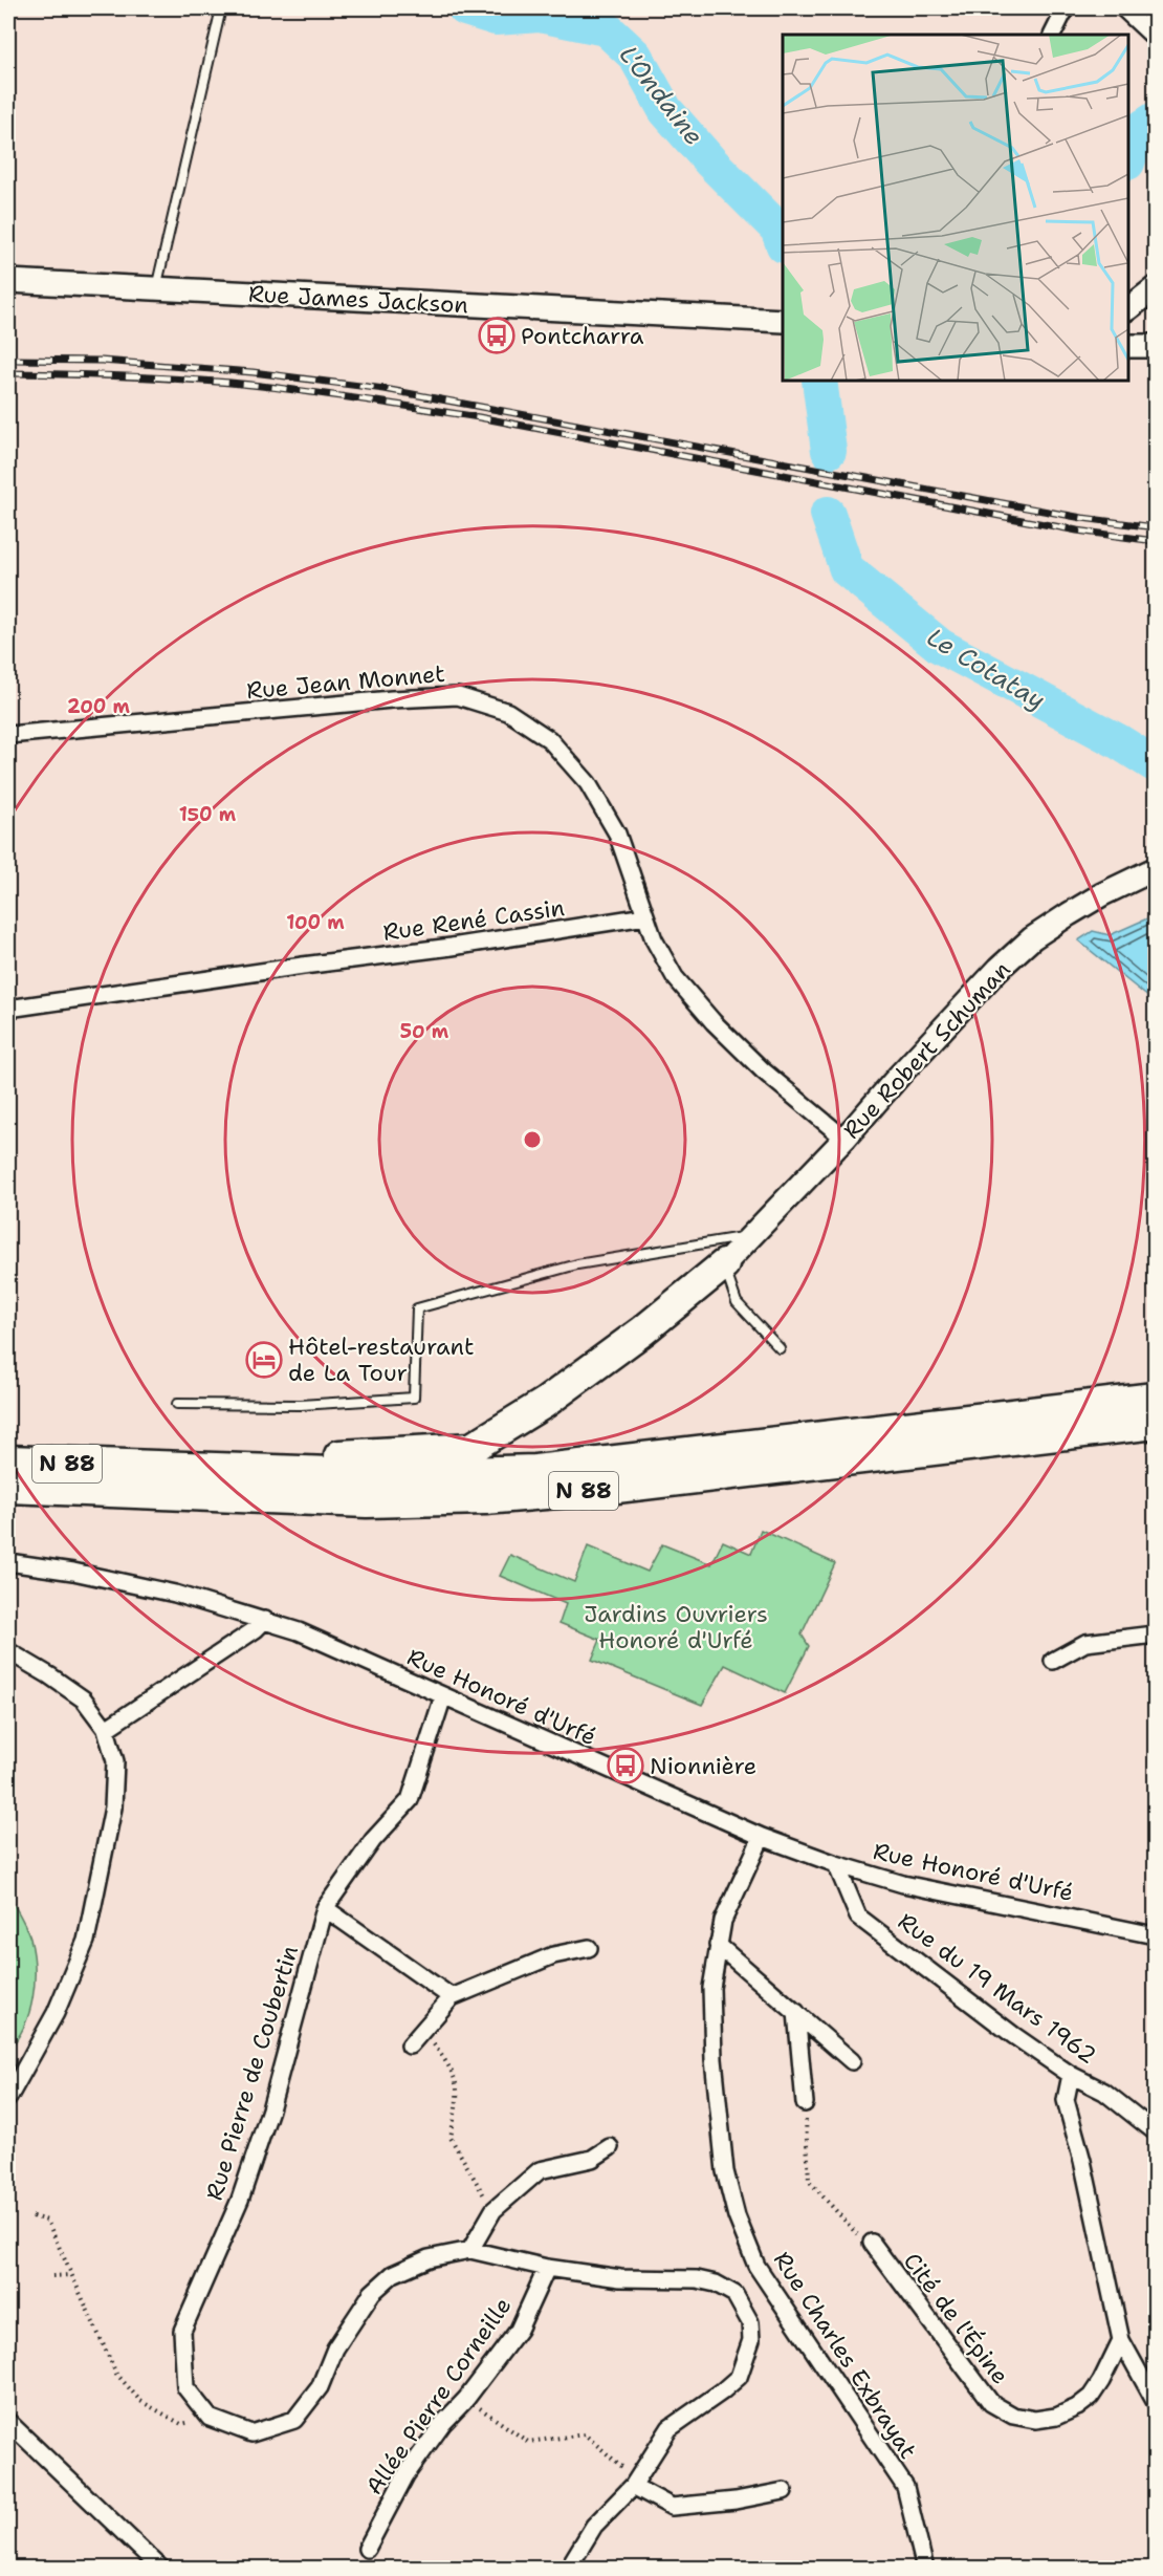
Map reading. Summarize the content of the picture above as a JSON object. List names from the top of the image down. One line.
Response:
{"streets":{"highway":["N 88"],"main road":["Rue James Jackson","Rue Robert Schuman"],"street":["Rue Jean Monnet","Rue René Cassin","Rue Honoré d'Urfé","Rue du 19 Mars 1962","Rue Pierre de Coubertin","Cité de l'Épine","Rue Charles Exbrayat","Allée Pierre Corneille"]},"crossings":[["Rue Jean Monnet","Rue René Cassin"],["Rue Jean Monnet","Rue Robert Schuman"],["Rue Honoré d'Urfé","Rue du 19 Mars 1962"],["Rue Honoré d'Urfé","Rue Pierre de Coubertin"],["Rue Honoré d'Urfé","Rue Charles Exbrayat"]],"water":["L'Ondaine","Le Cotatay"],"parks":["Jardins Ouvriers Honoré d'Urfé"],"places":{"bus stop":["Pontcharra","Nionnière"],"hotel":["Hôtel-restaurant de La Tour"]},"rings":["200 m","150 m","100 m","50 m"]}
